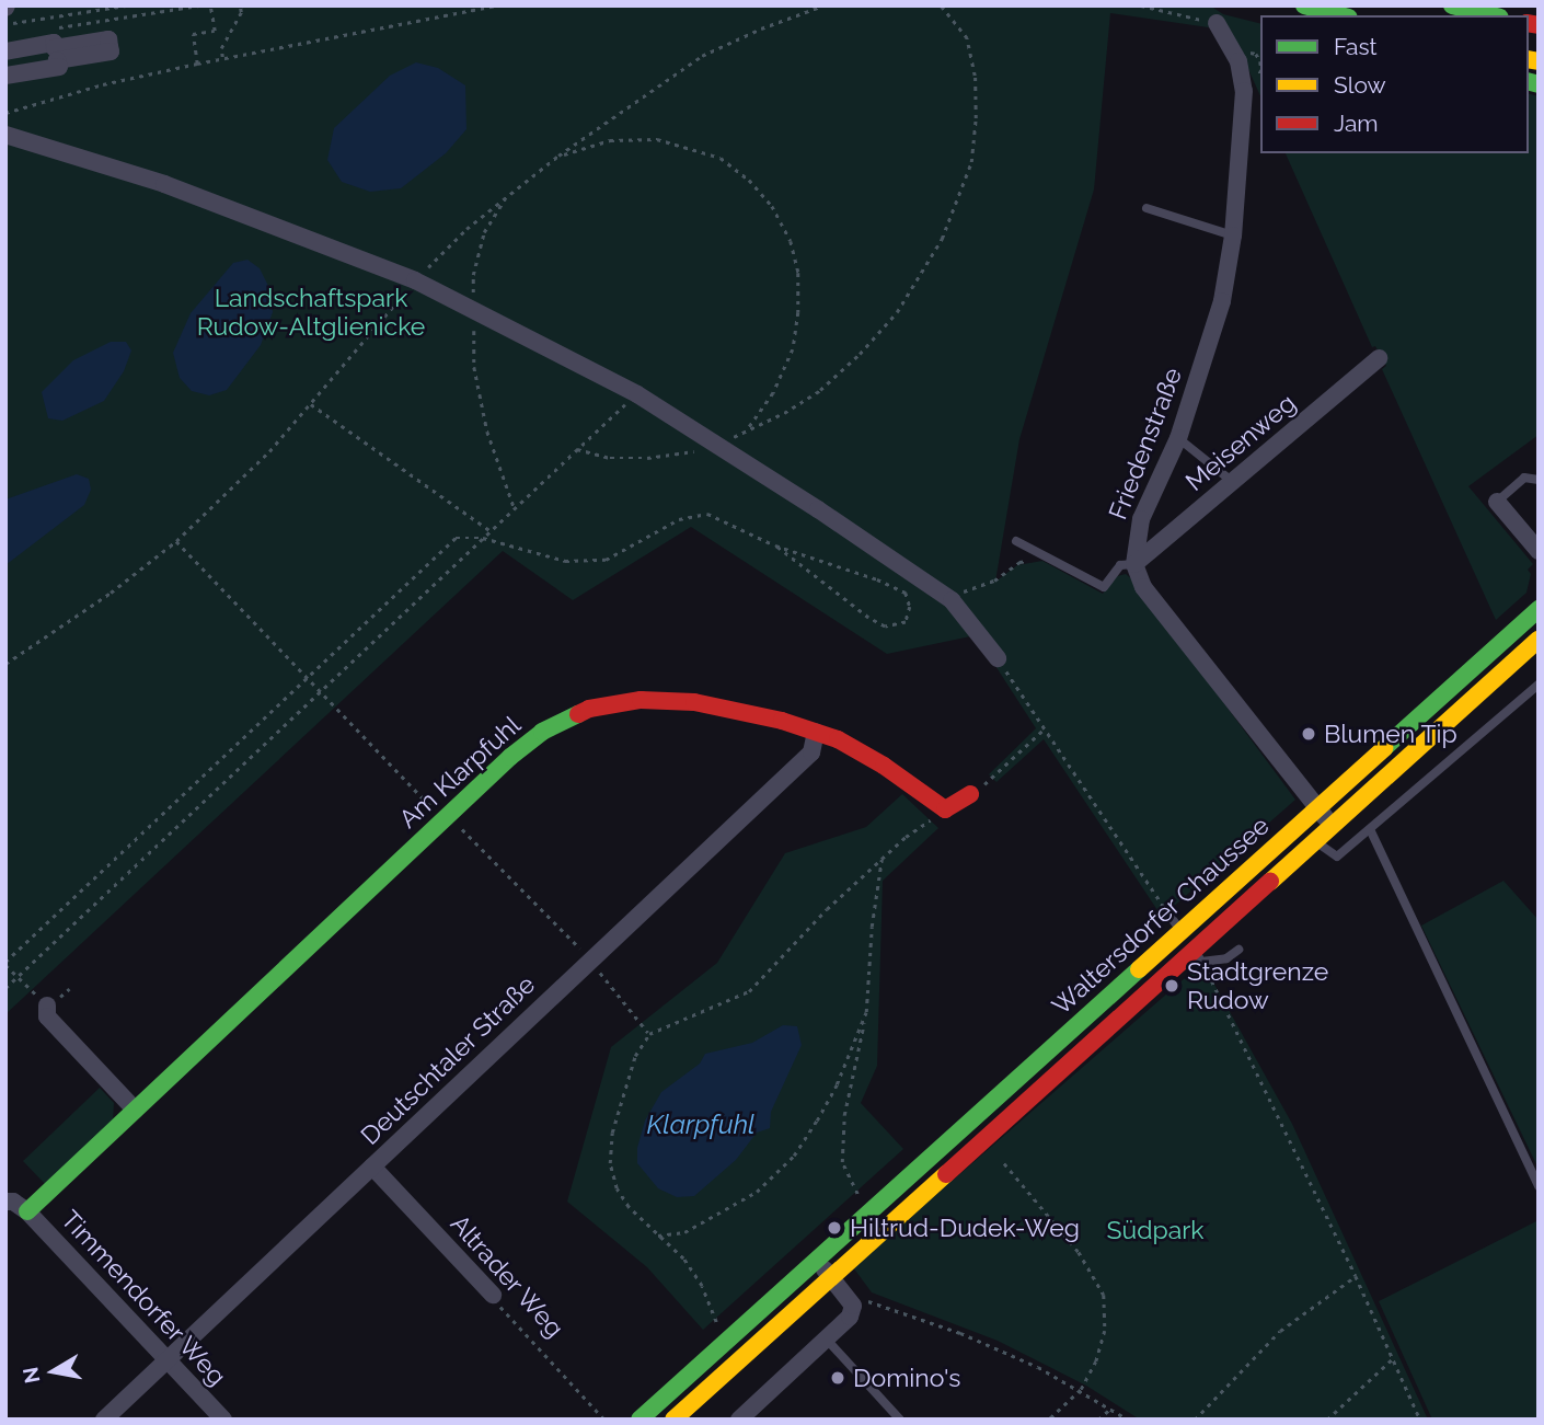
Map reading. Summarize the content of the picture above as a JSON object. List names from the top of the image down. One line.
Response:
{"streets":{"main road":["Am Klarpfuhl","Waltersdorfer Chaussee"],"street":["Meisenweg","Friedenstraße","Deutschtaler Straße","Altrader Weg","Timmendorfer Weg"]},"crossings":[["Meisenweg","Friedenstraße"],["Am Klarpfuhl","Deutschtaler Straße"],["Am Klarpfuhl","Timmendorfer Weg"],["Deutschtaler Straße","Altrader Weg"],["Deutschtaler Straße","Timmendorfer Weg"]],"water":["Klarpfuhl"],"parks":["Landschaftspark Rudow-Altglienicke","Südpark"],"places":["Blumen Tip","Stadtgrenze Rudow","Hiltrud-Dudek-Weg","Domino's"],"legend":["Fast","Slow","Jam"],"north":"left"}
